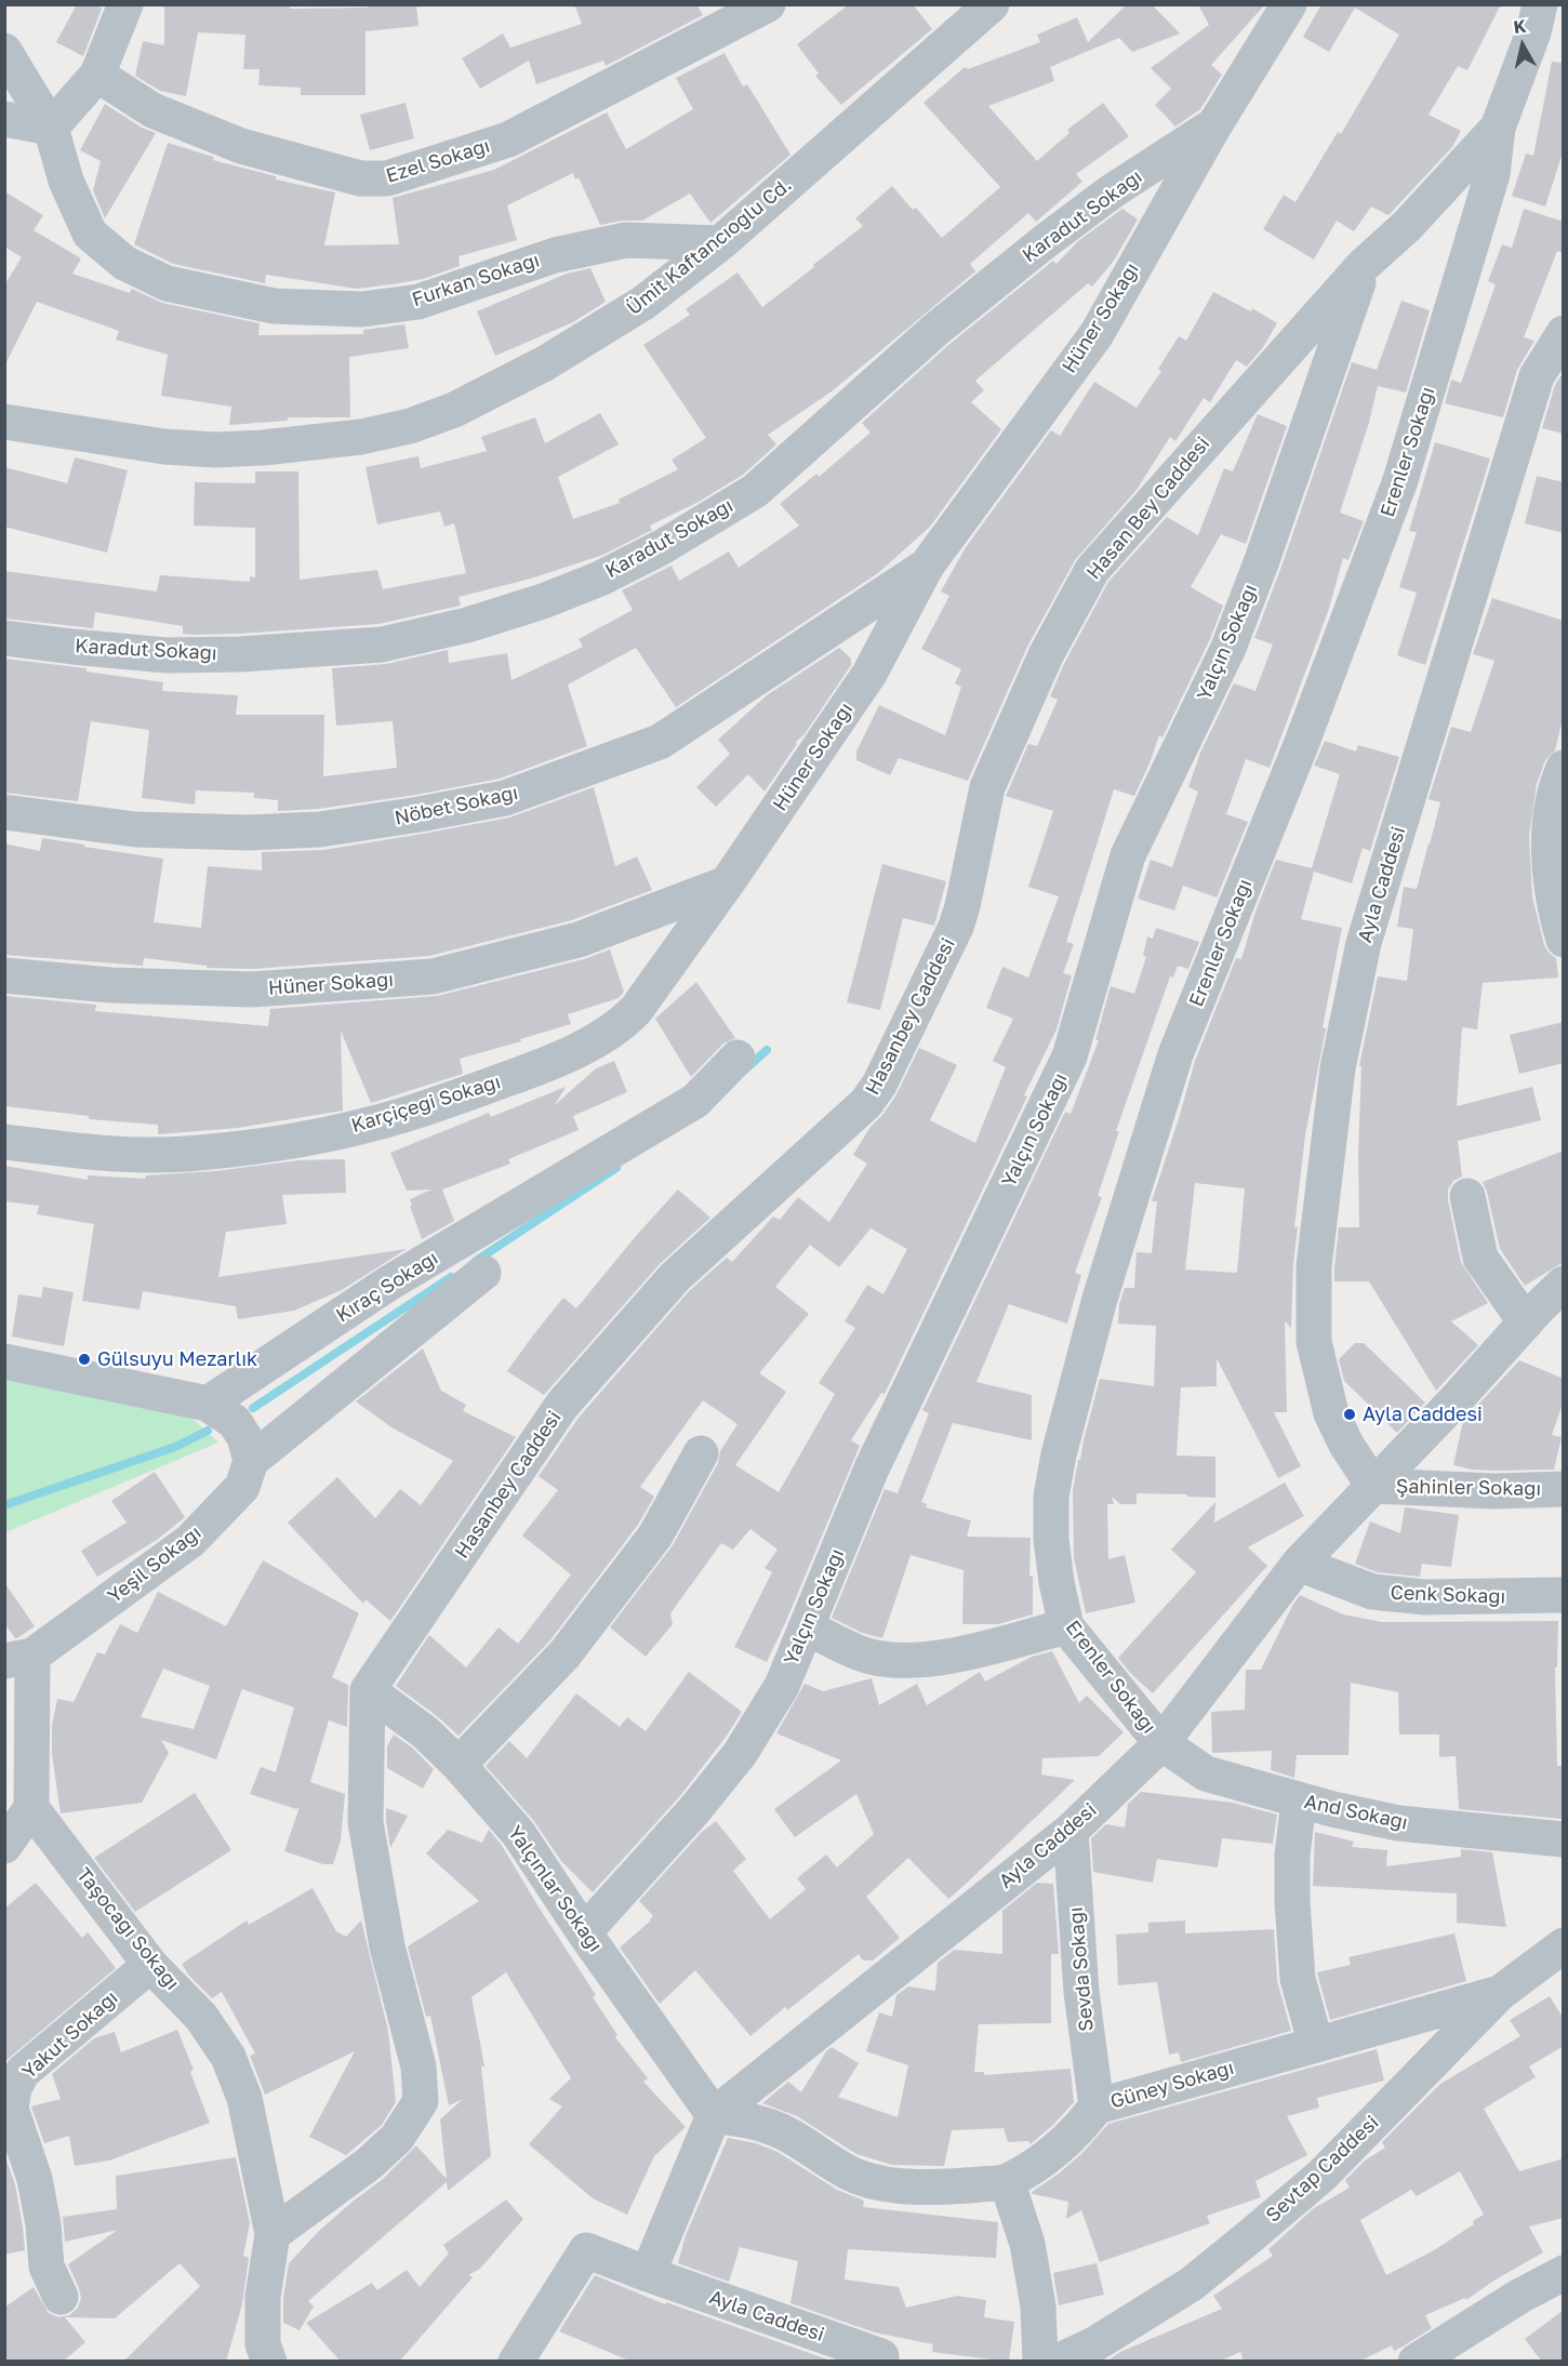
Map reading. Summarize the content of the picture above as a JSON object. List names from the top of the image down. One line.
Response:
{"streets":{"street":["Ezel Sokağı","Karadut Sokağı","Ümit Kaftancıoğlu Cd.","Furkan Sokağı","Hüner Sokağı","Erenler Sokağı","Hasan Bey Caddesi","Yalçın Sokağı","Nöbet Sokağı","Ayla Caddesi","Hasanbey Caddesi","Karçiçeği Sokağı","Kıraç Sokağı","Şahinler Sokağı","Yeşil Sokağı","Cenk Sokağı","And Sokağı","Yalçınlar Sokağı","Taşocağı Sokağı","Sevda Sokağı","Yakut Sokağı","Güney Sokağı","Sevtap Caddesi"]},"crossings":[["Karadut Sokağı","Hüner Sokağı"],["Ümit Kaftancıoğlu Cd.","Furkan Sokağı"],["Hüner Sokağı","Nöbet Sokağı"],["Hüner Sokağı","Karçiçeği Sokağı"],["Erenler Sokağı","Hasan Bey Caddesi"],["Erenler Sokağı","Yalçın Sokağı"],["Erenler Sokağı","Ayla Caddesi"],["Erenler Sokağı","And Sokağı"],["Hasan Bey Caddesi","Yalçın Sokağı"],["Hasan Bey Caddesi","Hasanbey Caddesi"],["Yalçın Sokağı","Yalçınlar Sokağı"],["Ayla Caddesi","Şahinler Sokağı"],["Ayla Caddesi","Cenk Sokağı"],["Ayla Caddesi","And Sokağı"],["Ayla Caddesi","Yalçınlar Sokağı"],["Ayla Caddesi","Sevda Sokağı"],["Hasanbey Caddesi","Yalçınlar Sokağı"],["Taşocağı Sokağı","Yakut Sokağı"],["Sevda Sokağı","Güney Sokağı"],["Güney Sokağı","Sevtap Caddesi"]],"places":["Gülsuyu Mezarlık","Ayla Caddesi"],"north":"top"}
